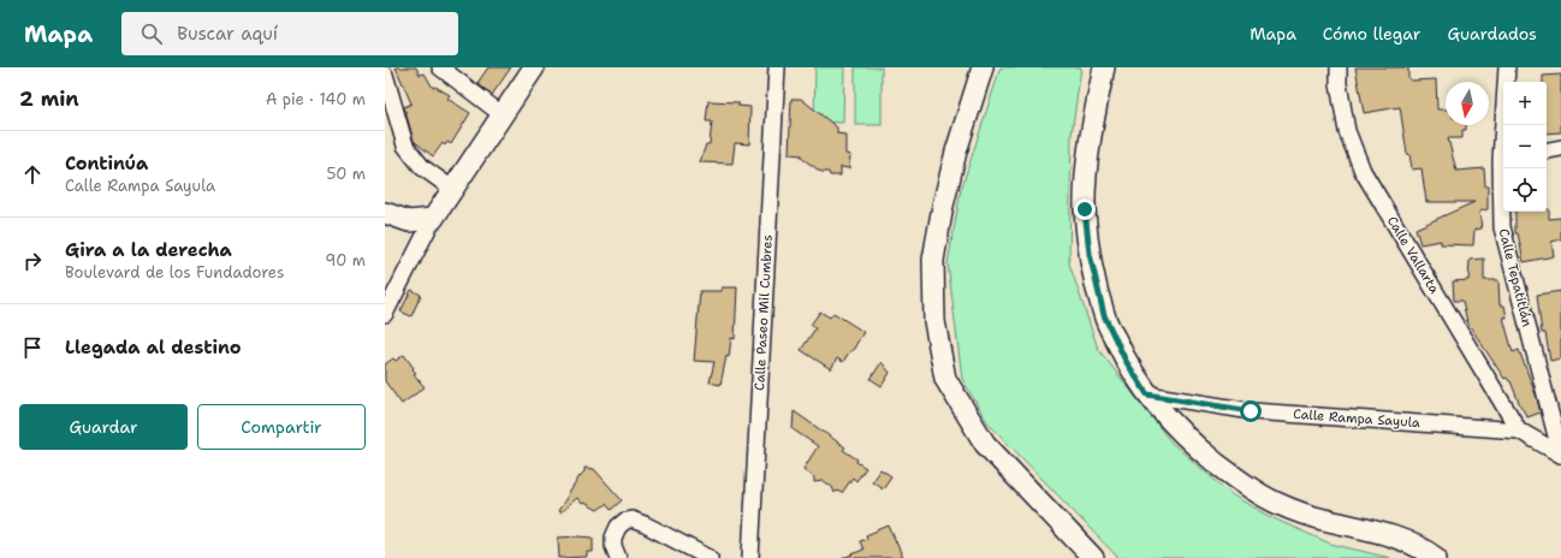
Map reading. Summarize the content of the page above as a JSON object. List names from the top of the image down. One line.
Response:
{"streets":{"street":["Calle Vallarta","Calle Tepatitlán","Calle Paseo Mil Cumbres","Calle Rampa Sayula"]},"crossings":[["Calle Vallarta","Calle Rampa Sayula"],["Calle Tepatitlán","Calle Rampa Sayula"]],"north":"bottom","page":{"header":"Mapa","search":"Buscar aquí","nav":["Mapa","Cómo llegar","Guardados"],"heading":["2 min","A pie · 140 m"],"map_buttons":["+","−"],"list":[["Continúa","Calle Rampa Sayula","50 m"],["Gira a la derecha","Boulevard de los Fundadores","90 m"],"Llegada al destino"],"buttons":["Guardar","Compartir"]}}
